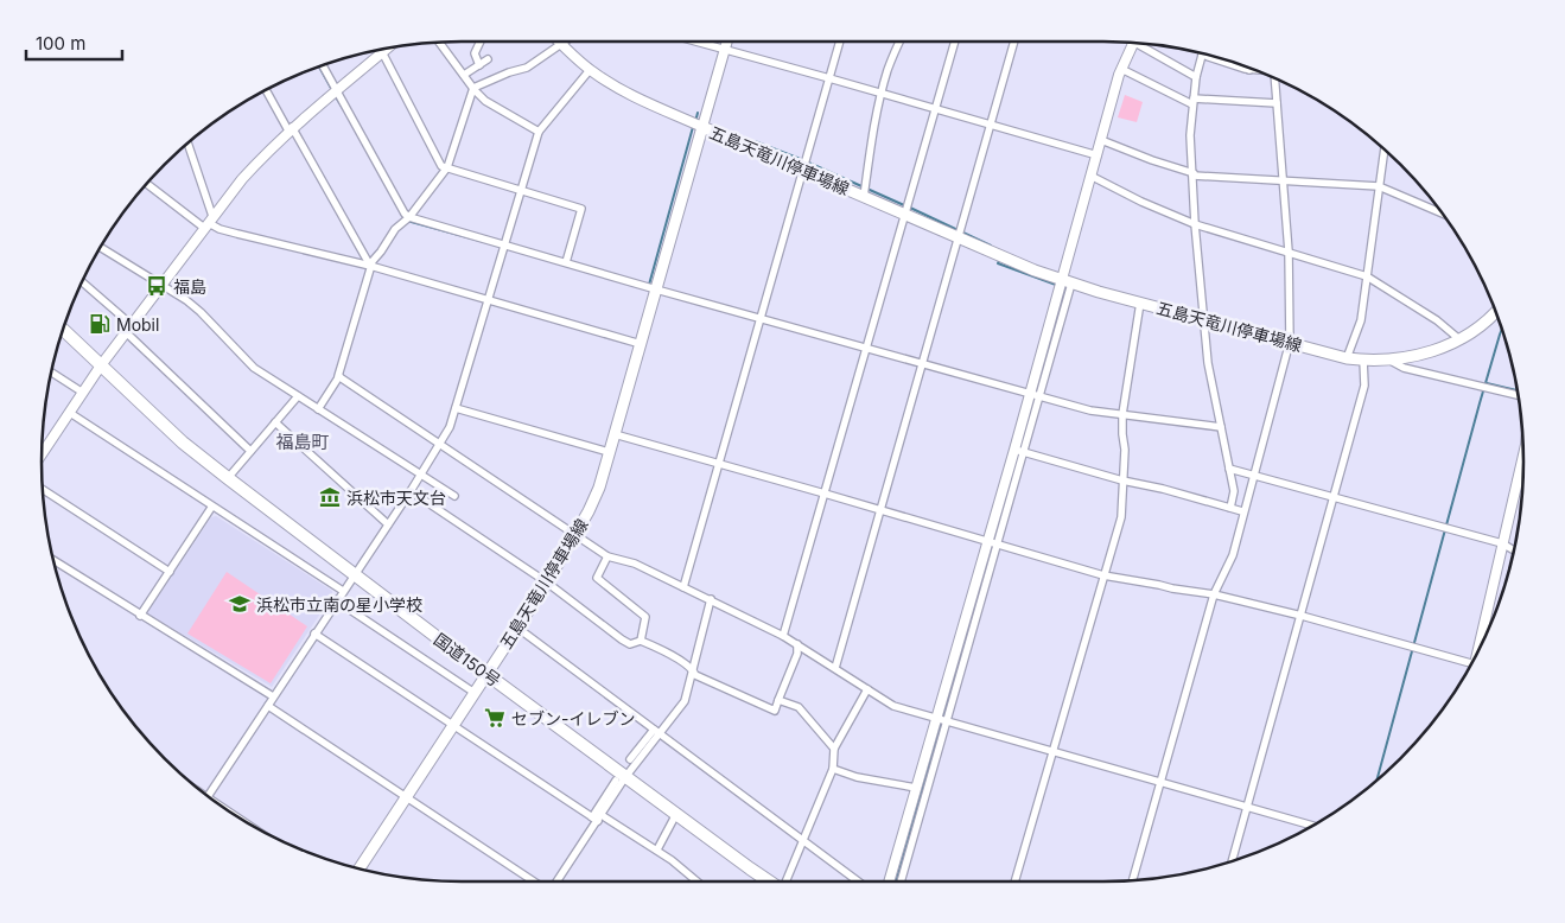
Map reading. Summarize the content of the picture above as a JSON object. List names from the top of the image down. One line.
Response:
{"streets":{"highway":["国道150号"],"main road":["五島天竜川停車場線"]},"crossings":[["五島天竜川停車場線","国道150号"]],"districts":["福島町"],"places":{"bus stop":["福島"],"fuel station":["Mobil"],"museum":["浜松市天文台"],"school or university":["浜松市立南の星小学校"],"supermarket":["セブン-イレブン"]},"scale_bar":"100 m"}
